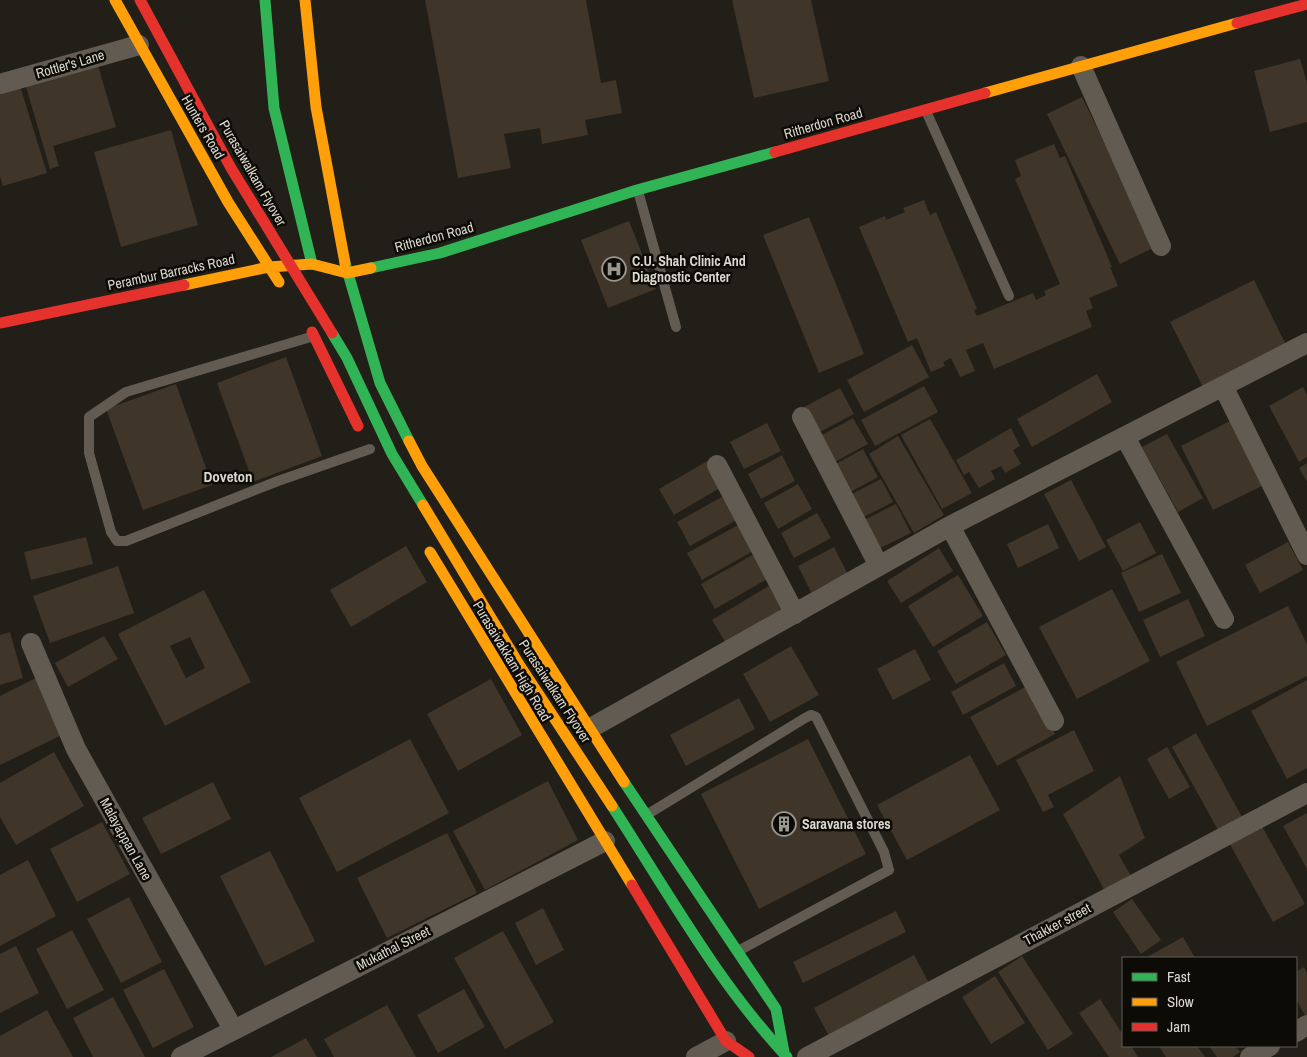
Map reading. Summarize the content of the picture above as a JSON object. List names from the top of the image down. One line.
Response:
{"streets":{"street":["Rottler's Lane","Ritherdon Road","Hunters Road","Purasaiwalkam Flyover","Perambur Barracks Road","Purasaivakkam High Road","Malayappan Lane","Thakker street","Mukathal Street"]},"crossings":[["Rottler's Lane","Hunters Road"],["Ritherdon Road","Perambur Barracks Road"],["Hunters Road","Perambur Barracks Road"],["Purasaivakkam High Road","Mukathal Street"],["Malayappan Lane","Mukathal Street"]],"districts":["Doveton"],"places":{"hospital":["C.U. Shah Clinic And Diagnostic Center"],"building":["Saravana stores"]},"legend":["Fast","Slow","Jam"]}
